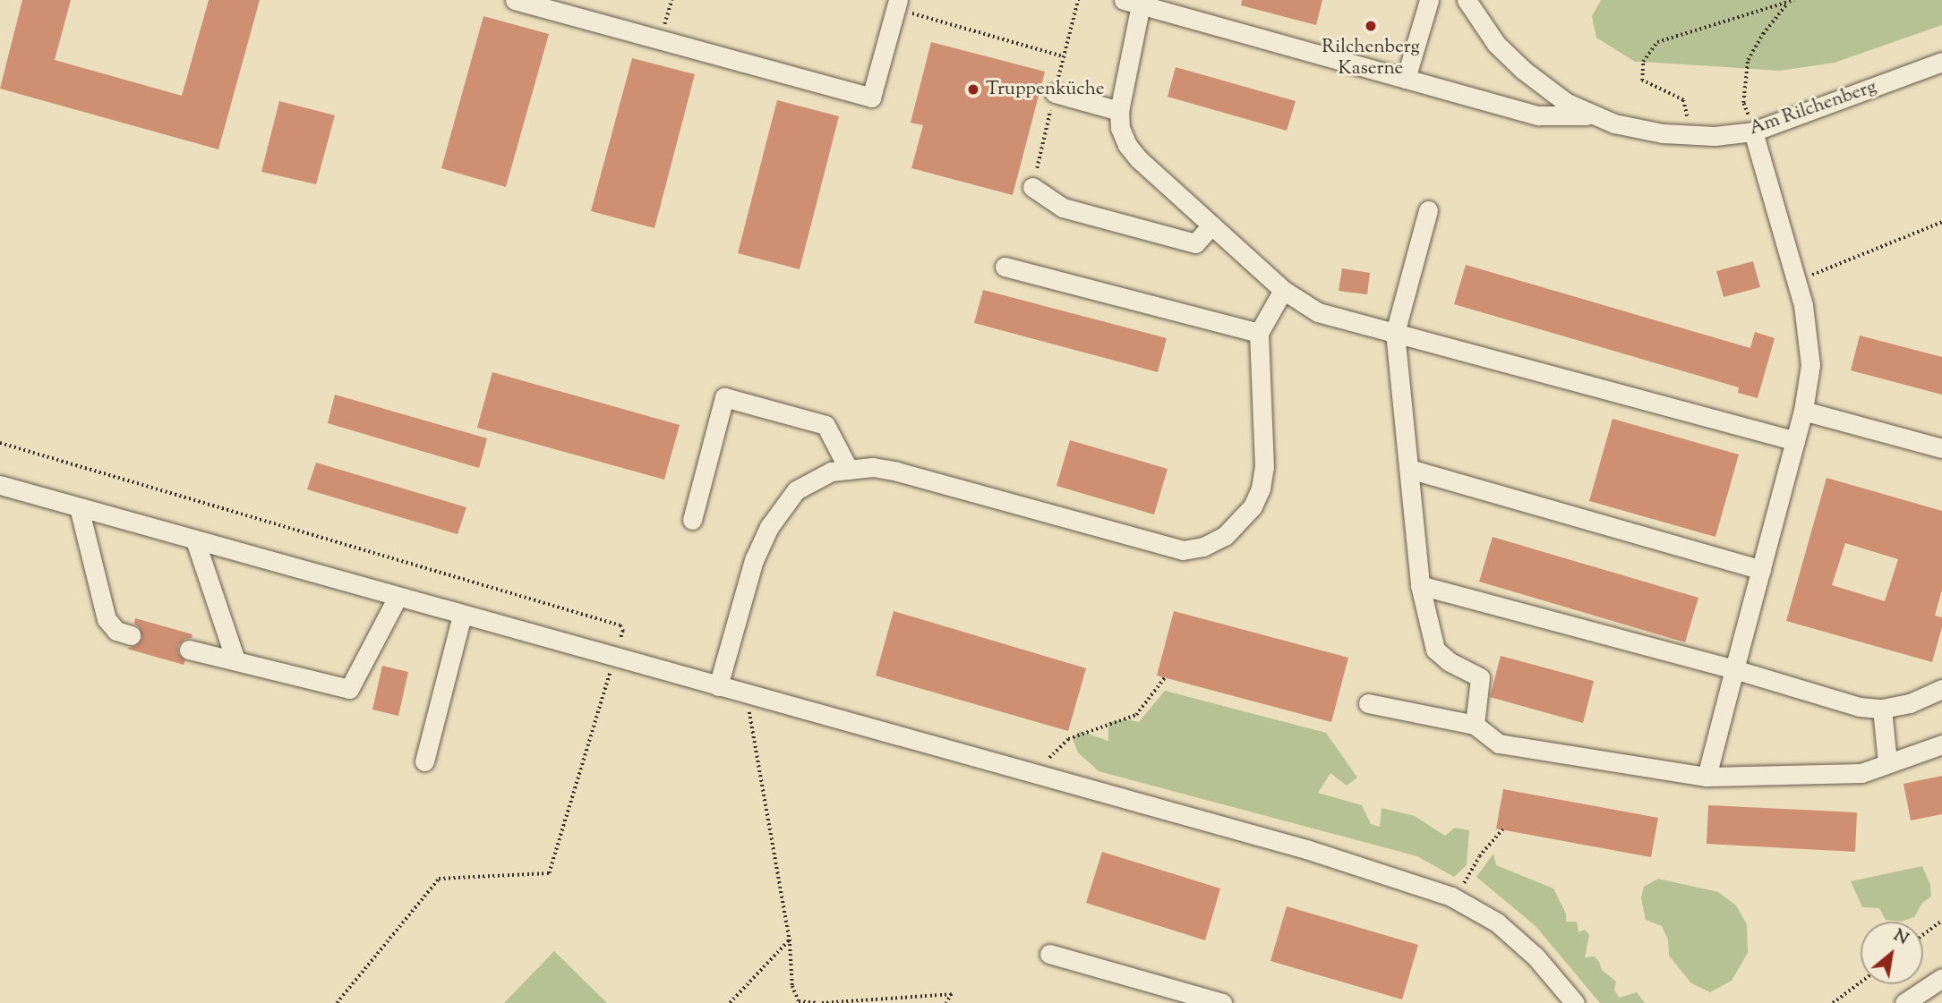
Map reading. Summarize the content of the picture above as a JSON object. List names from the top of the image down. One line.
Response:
{"streets":{"street":["Am Rilchenberg"]},"places":["Rilchenberg Kaserne","Truppenküche"],"north":"top right"}
